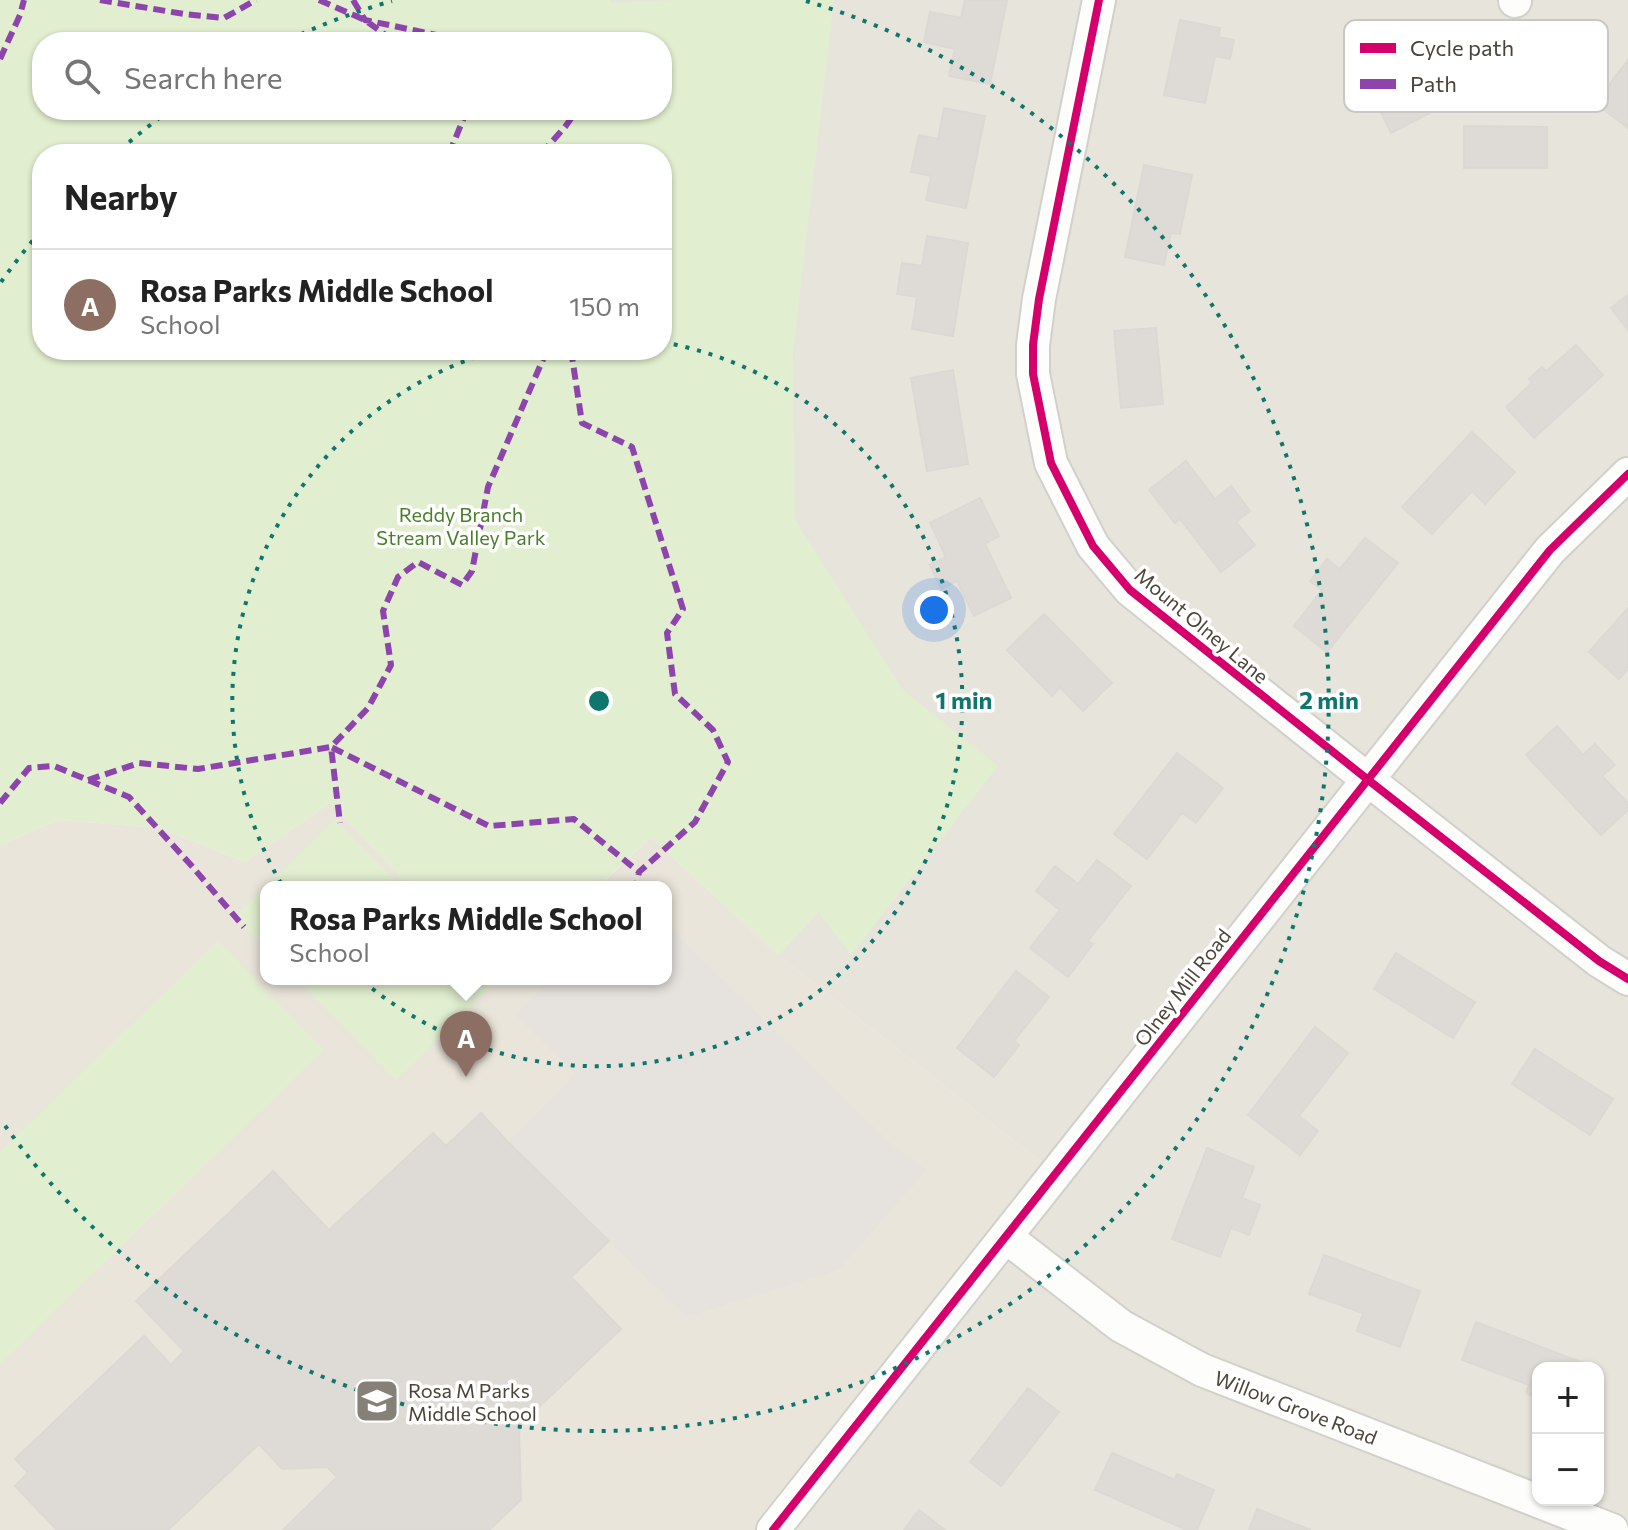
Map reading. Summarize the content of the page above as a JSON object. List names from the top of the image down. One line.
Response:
{"streets":{"street":["Mount Olney Lane","Olney Mill Road","Willow Grove Road"]},"crossings":[["Mount Olney Lane","Olney Mill Road"],["Olney Mill Road","Willow Grove Road"]],"parks":["Reddy Branch Stream Valley Park"],"places":{"school or university":["Rosa M Parks Middle School"]},"legend":["Cycle path","Path"],"page":{"search":"Search here","heading":"Nearby","list":[{"mark":"A","name":"Rosa Parks Middle School","note":"School","value":"150 m"}],"popup":["Rosa Parks Middle School","School"],"pins":"A","map_buttons":["+","−"]},"rings":["1 min","2 min"]}
